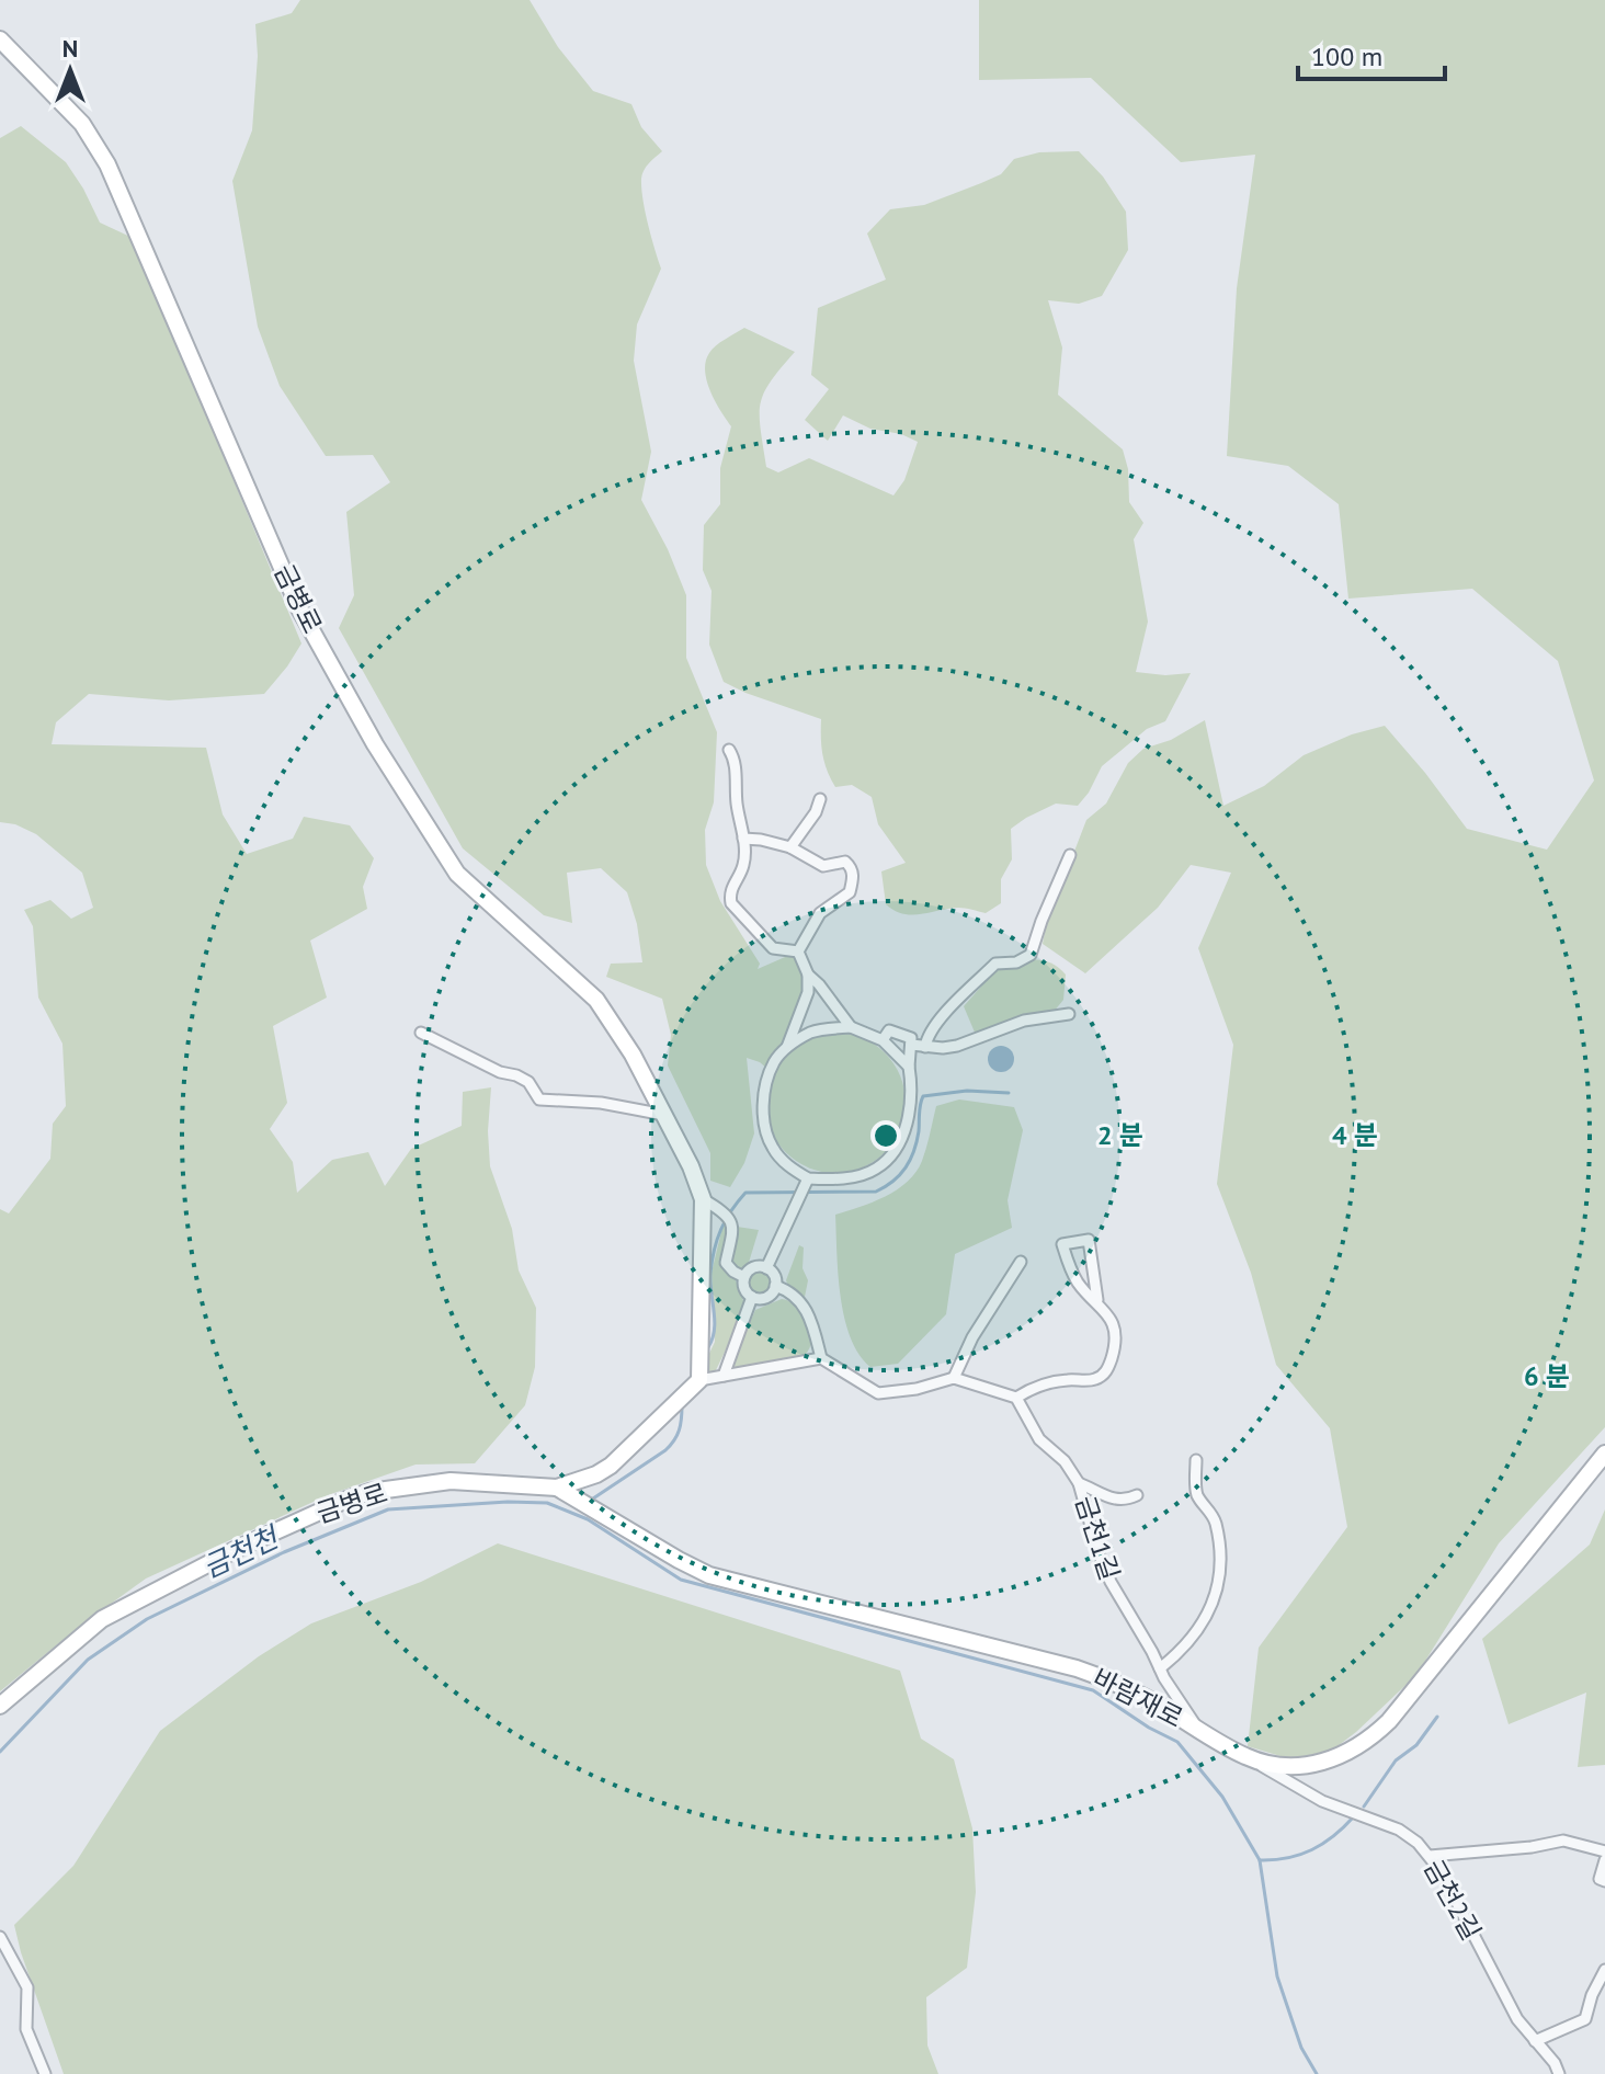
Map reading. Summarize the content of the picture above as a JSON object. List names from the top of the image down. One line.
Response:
{"streets":{"street":["금병로","금천1길","바람재로","금천2길"]},"crossings":[["금병로","바람재로"],["금천1길","바람재로"],["바람재로","금천2길"]],"water":["금천천"],"scale_bar":"100 m","north":"top","rings":["2 분","4 분","6 분"]}
